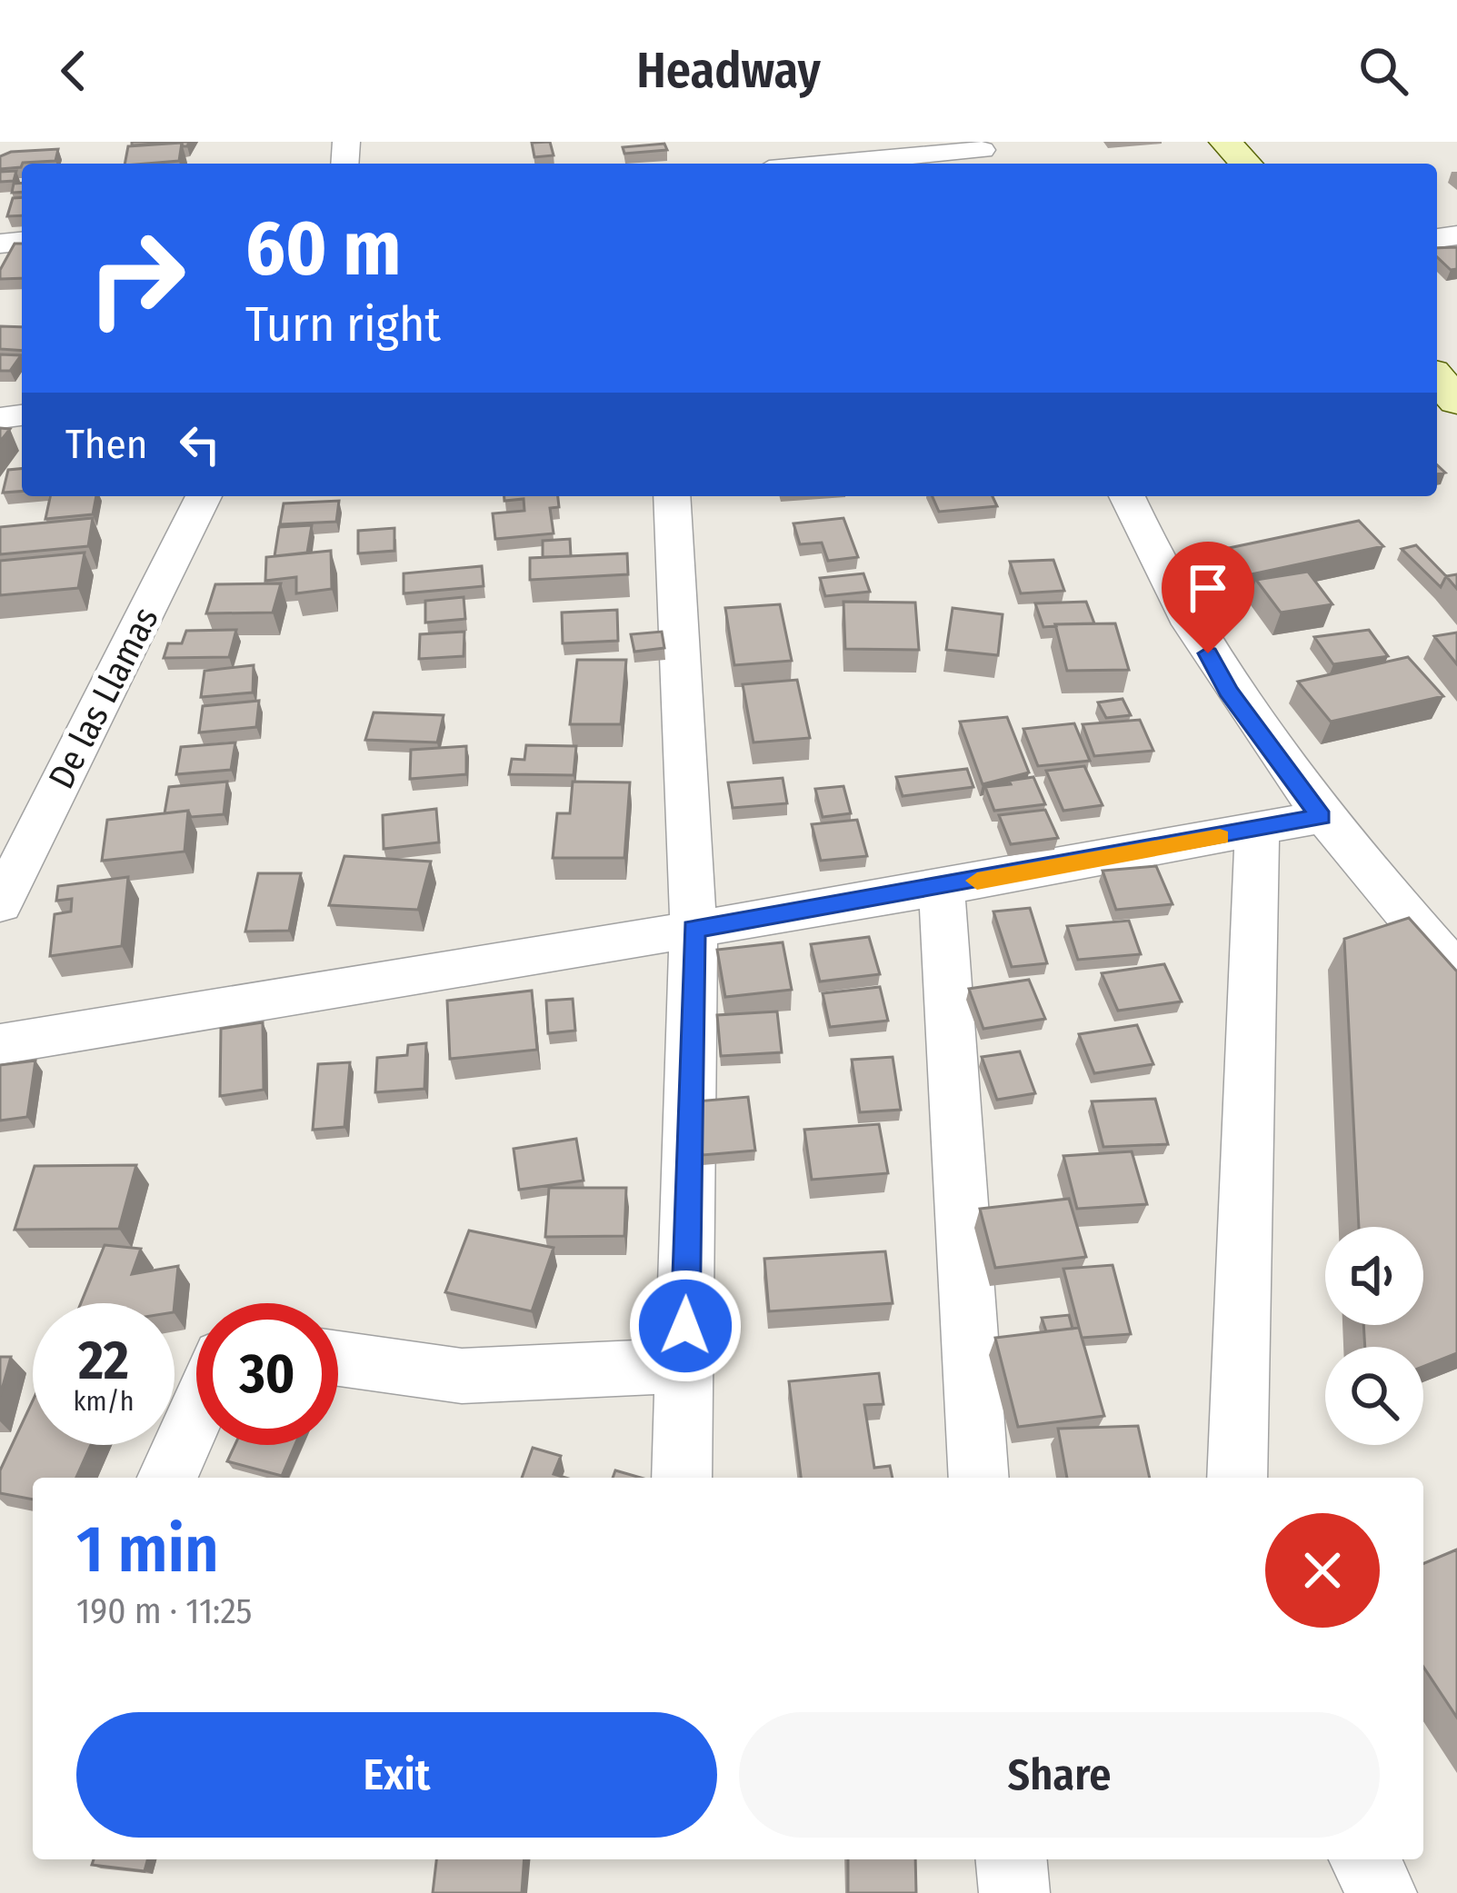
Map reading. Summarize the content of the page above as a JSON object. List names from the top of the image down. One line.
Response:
{"streets":{"street":["De las Llamas"]},"page":{"header":"Headway","turn":["60 m","Turn right"],"then":"Then","speed":"22 km/h","limit":"30","heading":["1 min","190 m · 11:25"],"buttons":["Exit","Share"]}}
